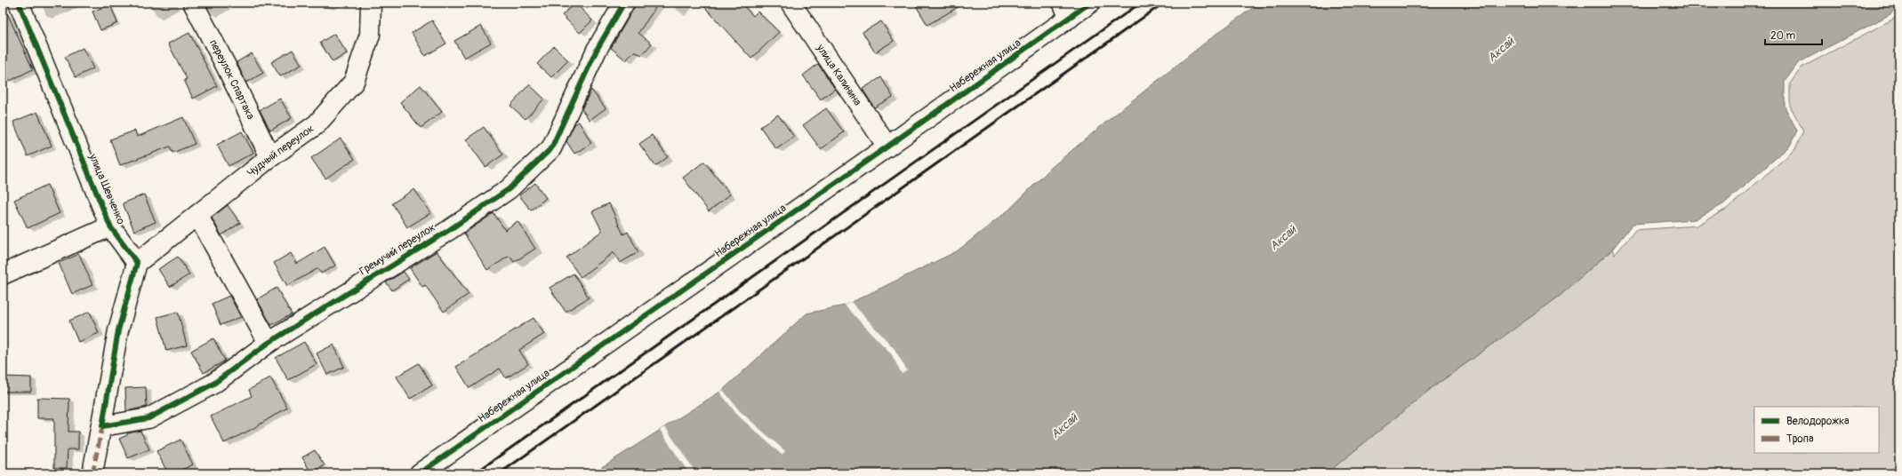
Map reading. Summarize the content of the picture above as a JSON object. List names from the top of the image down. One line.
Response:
{"streets":{"street":["Набережная улица","улица Калинина","переулок Спартака","Чудный переулок","улица Шевченко","Гремучий переулок"]},"crossings":[["Набережная улица","улица Калинина"],["переулок Спартака","Чудный переулок"],["Чудный переулок","улица Шевченко"]],"water":["Аксай"],"legend":["Велодорожка","Тропа"],"scale_bar":"20 m"}
